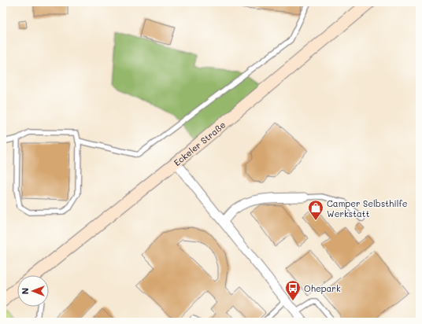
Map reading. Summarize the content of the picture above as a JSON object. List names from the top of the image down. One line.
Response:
{"streets":{"street":["Eckeler Straße"]},"places":{"shop":["Camper Selbsthilfe Werkstatt"],"bus stop":["Ohepark"]},"north":"left"}
